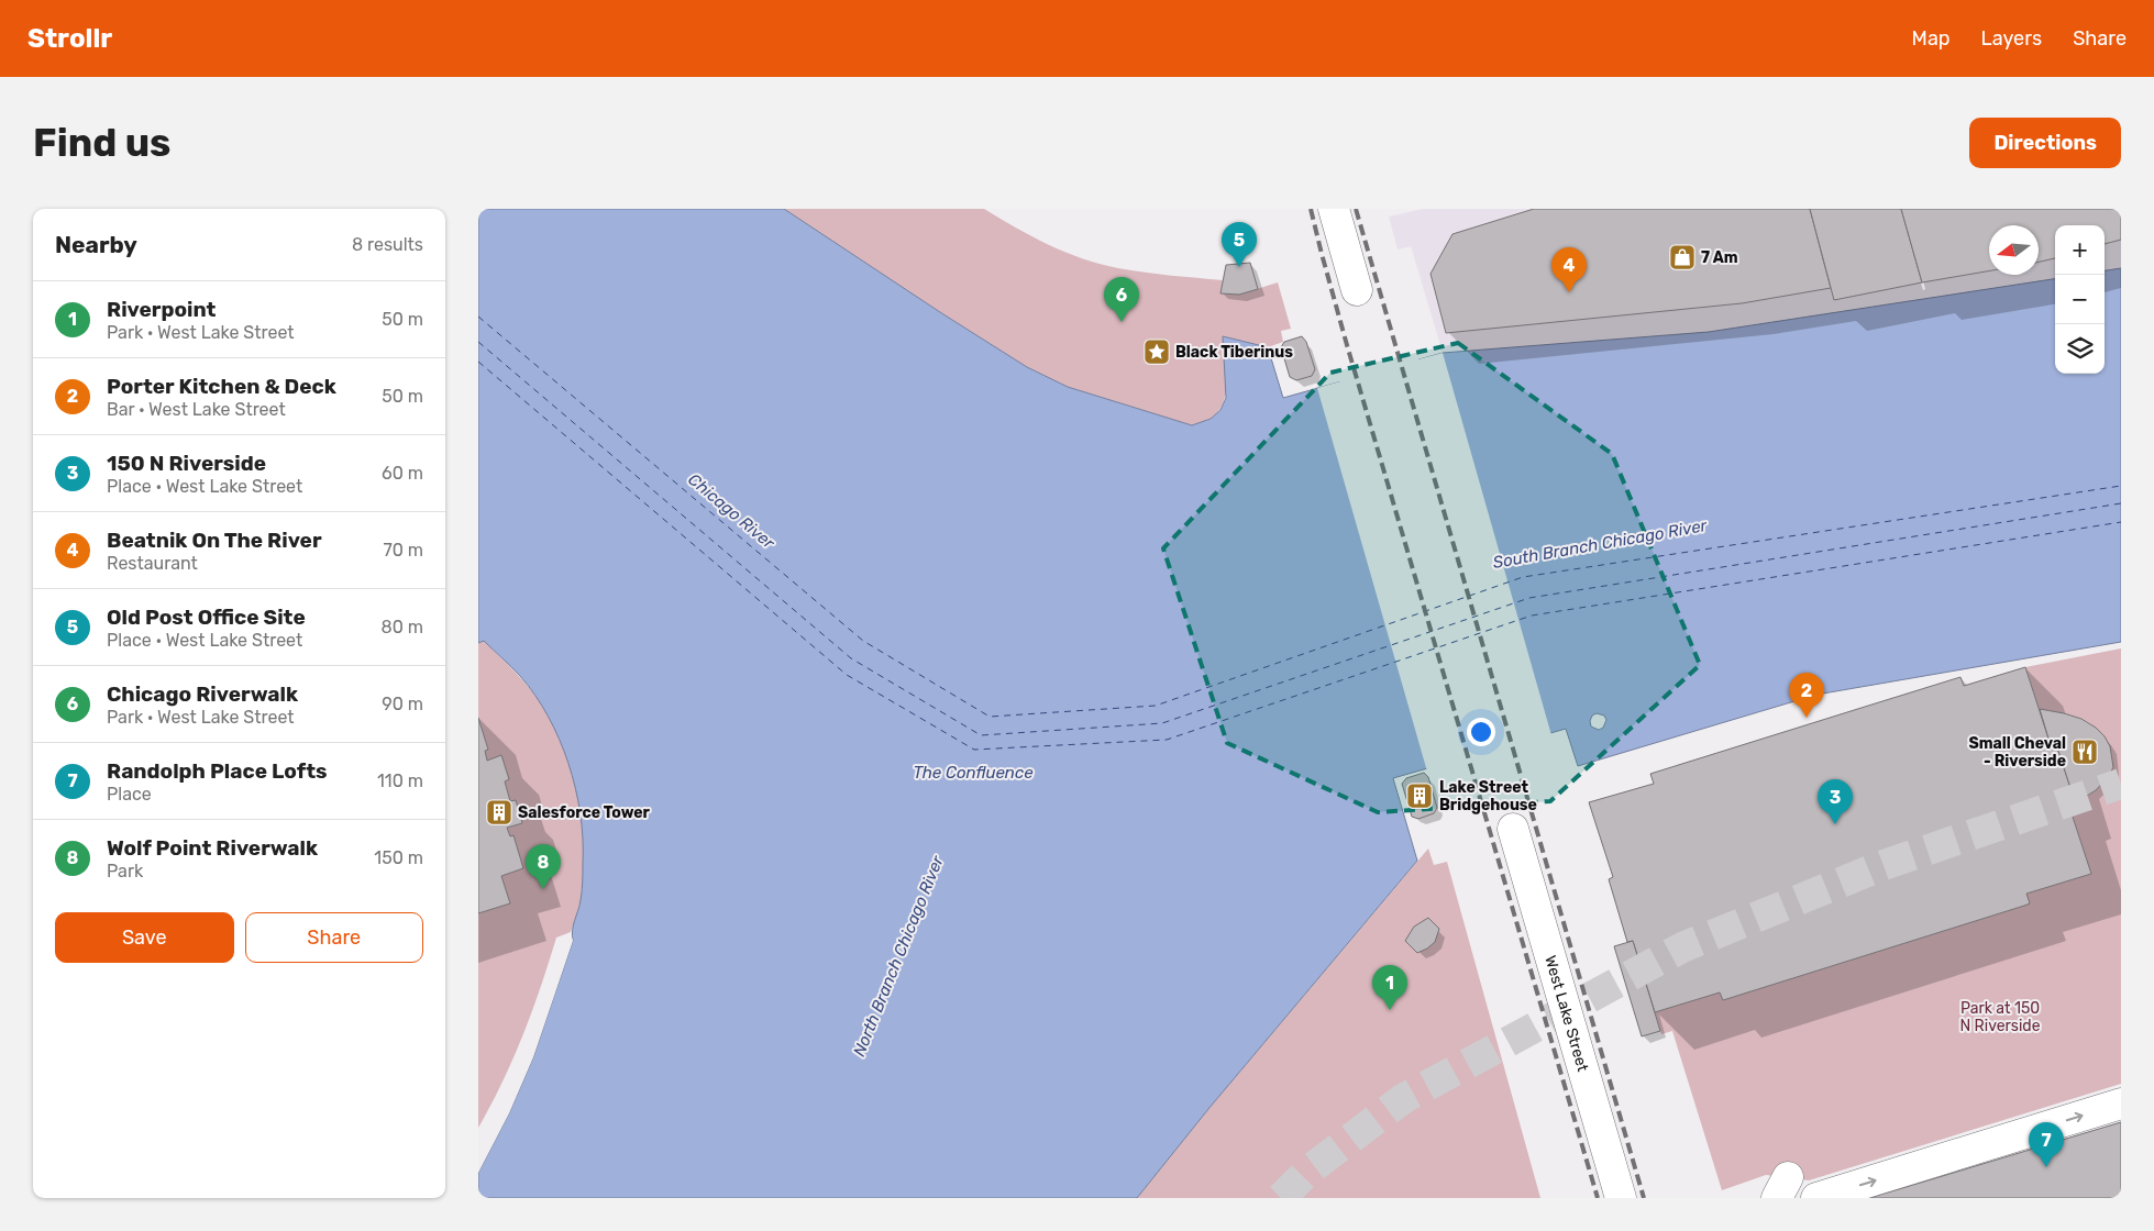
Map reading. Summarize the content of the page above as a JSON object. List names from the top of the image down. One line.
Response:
{"streets":{"main road":["West Lake Street"]},"water":["Chicago River","South Branch Chicago River","The Confluence","North Branch Chicago River"],"parks":["Park at 150 N Riverside"],"places":{"shop":["7 Am"],"place":["Black Tiberinus"],"restaurant":["Small Cheval - Riverside"],"building":["Lake Street Bridgehouse","Salesforce Tower"]},"north":"left","page":{"header":"Strollr","nav":["Map","Layers","Share"],"buttons":["Directions",["Save","Share"]],"title":"Find us","heading":["Nearby","8 results"],"pins":["5","4","6","2","3","8","1","7"],"map_buttons":["+","−"],"list":[{"mark":"1","name":"Riverpoint","note":"Park · West Lake Street","value":"50 m"},{"mark":"2","name":"Porter Kitchen & Deck","note":"Bar · West Lake Street","value":"50 m"},{"mark":"3","name":"150 N Riverside","note":"Place · West Lake Street","value":"60 m"},{"mark":"4","name":"Beatnik On The River","note":"Restaurant","value":"70 m"},{"mark":"5","name":"Old Post Office Site","note":"Place · West Lake Street","value":"80 m"},{"mark":"6","name":"Chicago Riverwalk","note":"Park · West Lake Street","value":"90 m"},{"mark":"7","name":"Randolph Place Lofts","note":"Place","value":"110 m"},{"mark":"8","name":"Wolf Point Riverwalk","note":"Park","value":"150 m"}]}}
